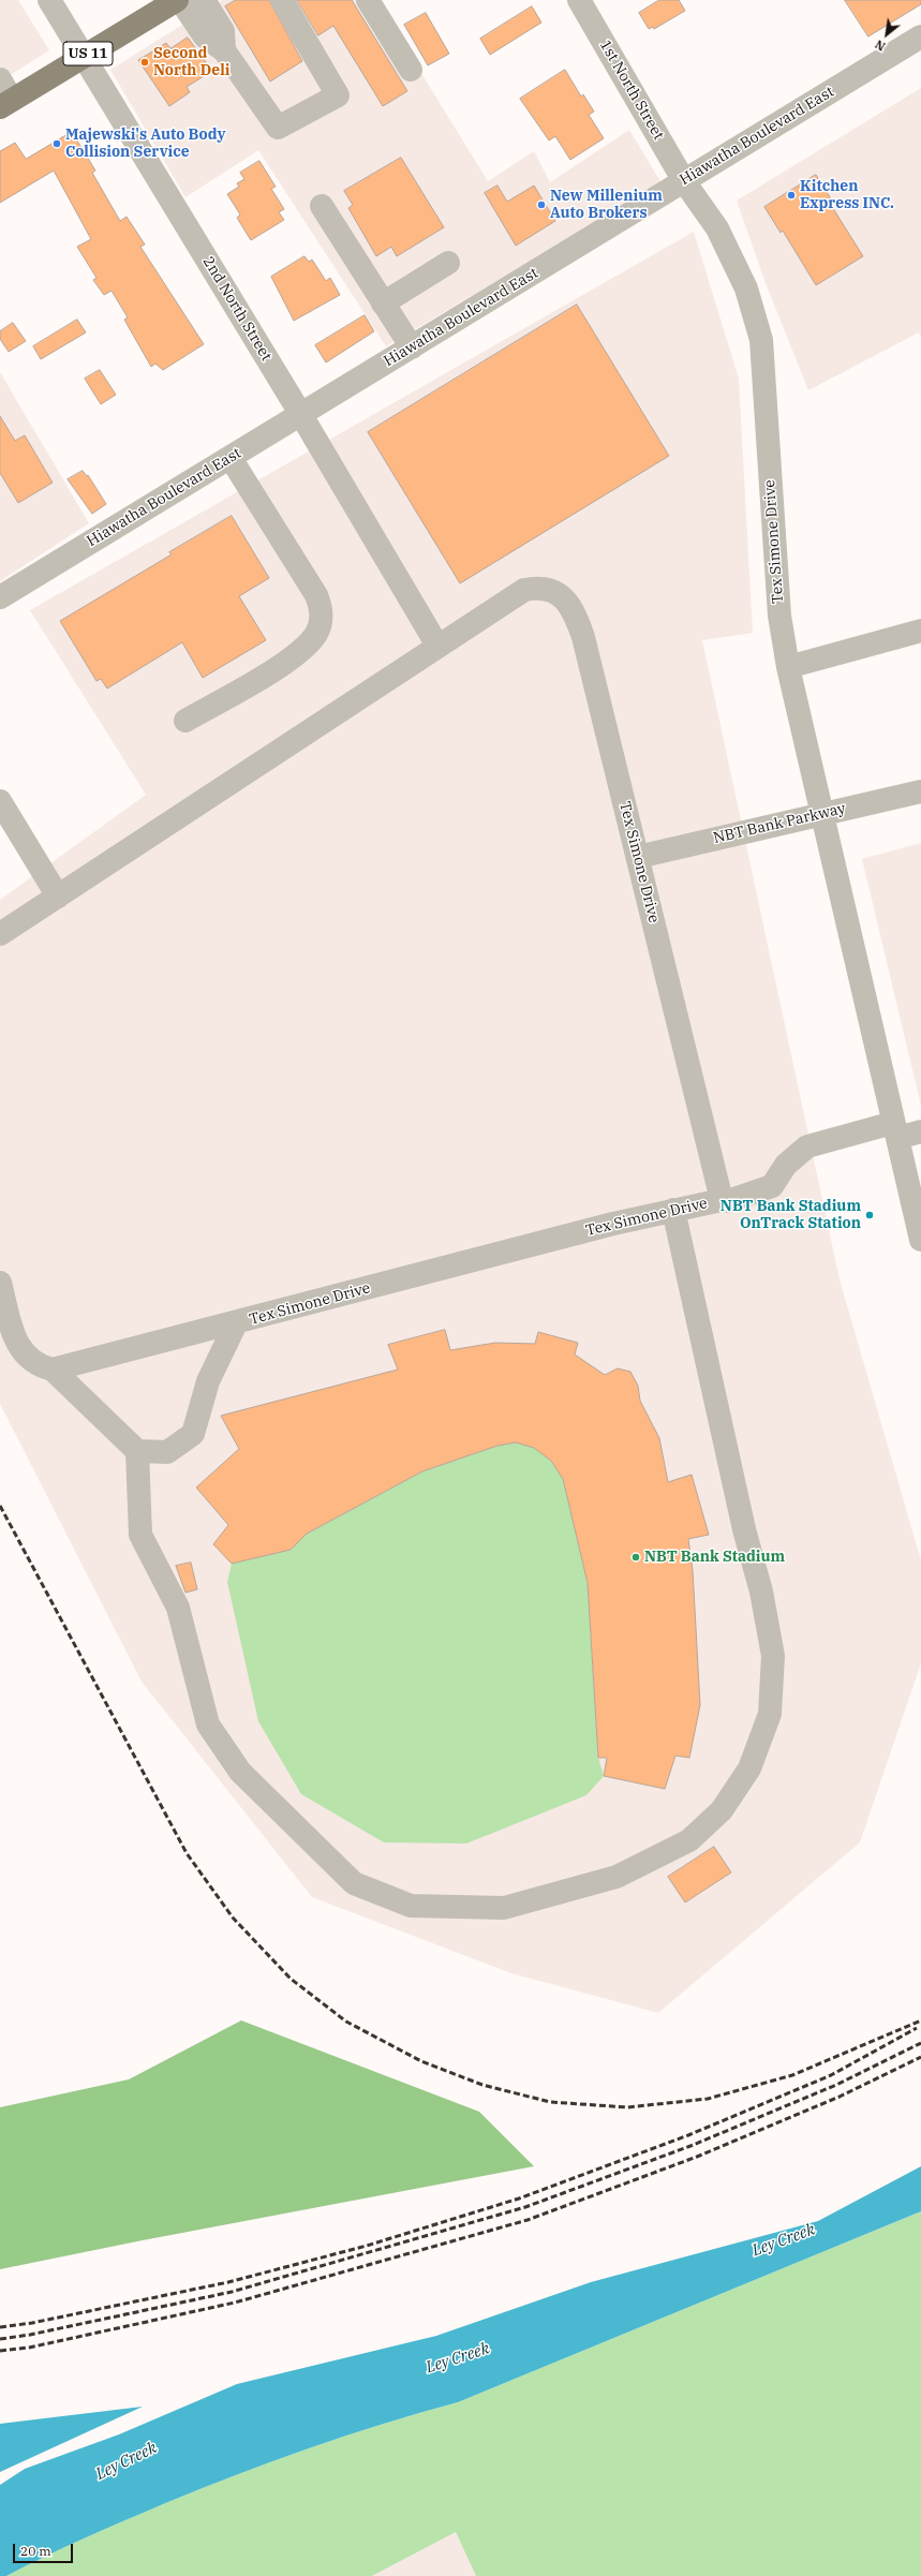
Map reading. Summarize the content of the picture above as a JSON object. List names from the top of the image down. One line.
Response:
{"streets":{"main road":["US 11"],"street":["1st North Street","Hiawatha Boulevard East","2nd North Street","Tex Simone Drive","NBT Bank Parkway"]},"crossings":[["US 11","2nd North Street"],["1st North Street","Hiawatha Boulevard East"],["1st North Street","Tex Simone Drive"],["Hiawatha Boulevard East","2nd North Street"],["Hiawatha Boulevard East","Tex Simone Drive"],["2nd North Street","Tex Simone Drive"],["Tex Simone Drive","NBT Bank Parkway"]],"water":["Ley Creek"],"places":["Second North Deli","Majewski's Auto Body Collision Service","Kitchen Express INC.","New Millenium Auto Brokers","NBT Bank Stadium OnTrack Station","NBT Bank Stadium"],"scale_bar":"20 m","north":"bottom left"}
